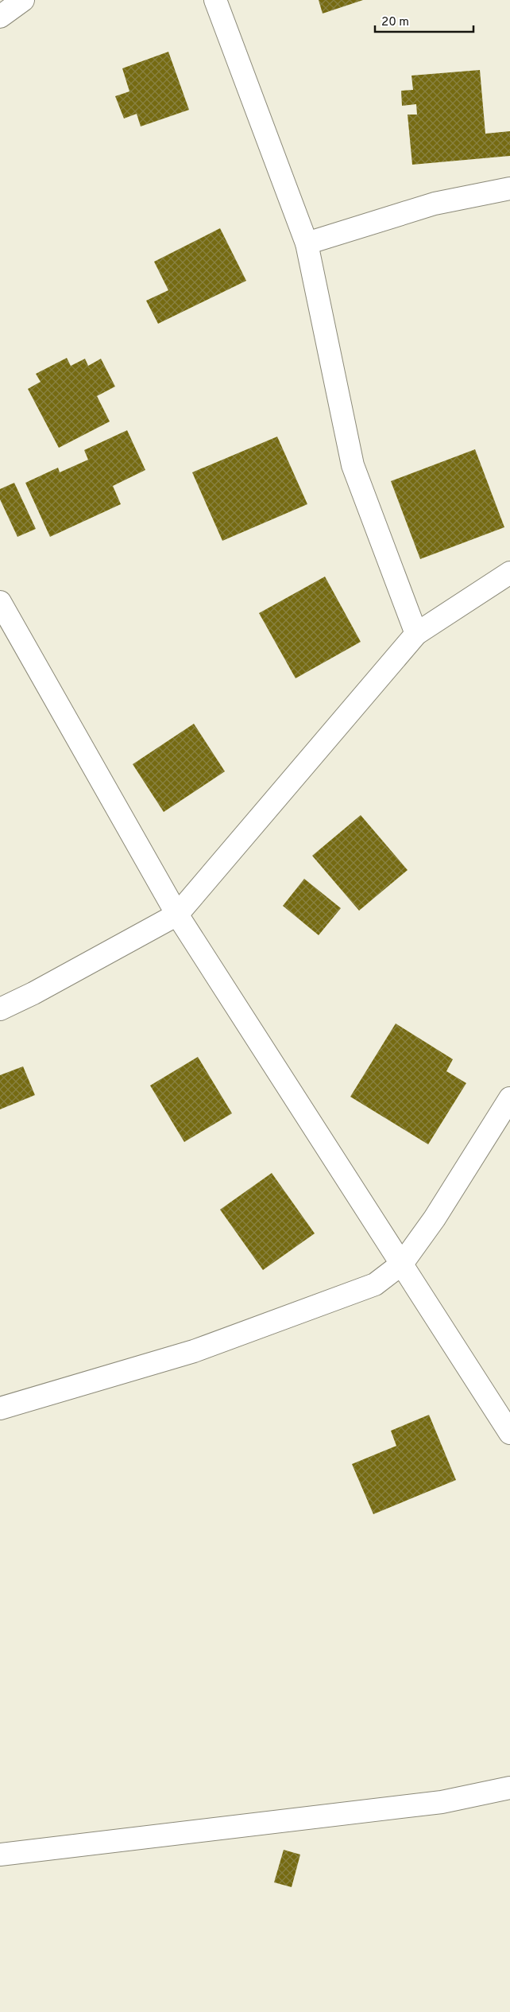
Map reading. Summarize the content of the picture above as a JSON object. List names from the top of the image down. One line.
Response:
{"scale_bar":"20 m"}
